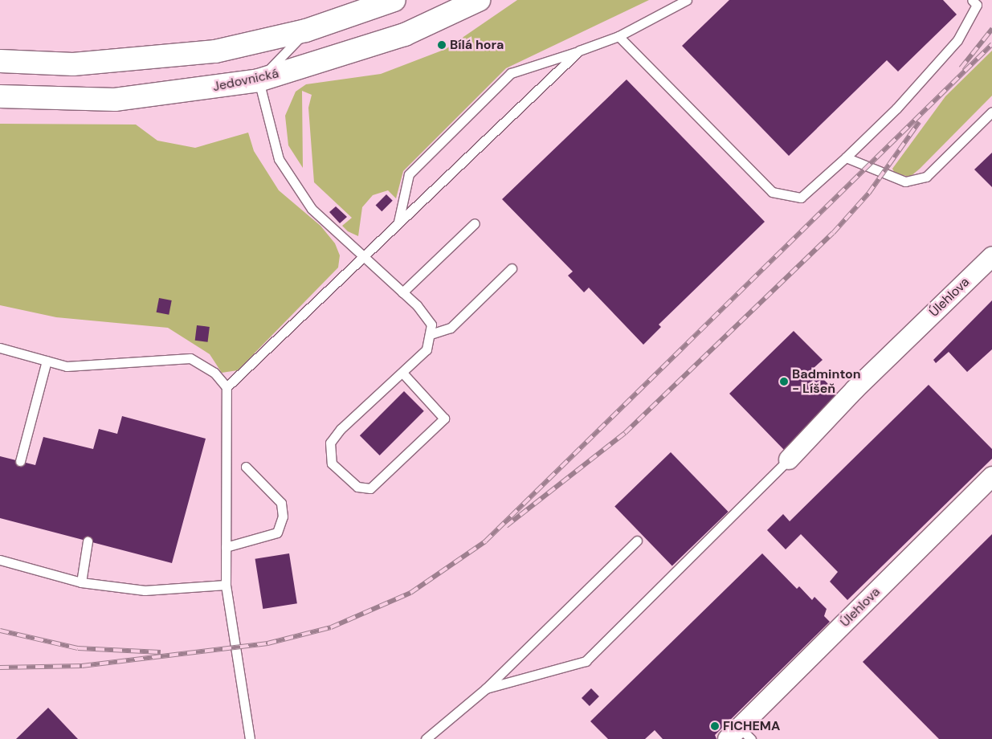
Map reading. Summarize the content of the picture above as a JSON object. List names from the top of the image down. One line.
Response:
{"streets":{"main road":["Jedovnická"],"street":["Úlehlova"]},"places":["Bílá hora","Badminton - Líšeň","FICHEMA"]}
